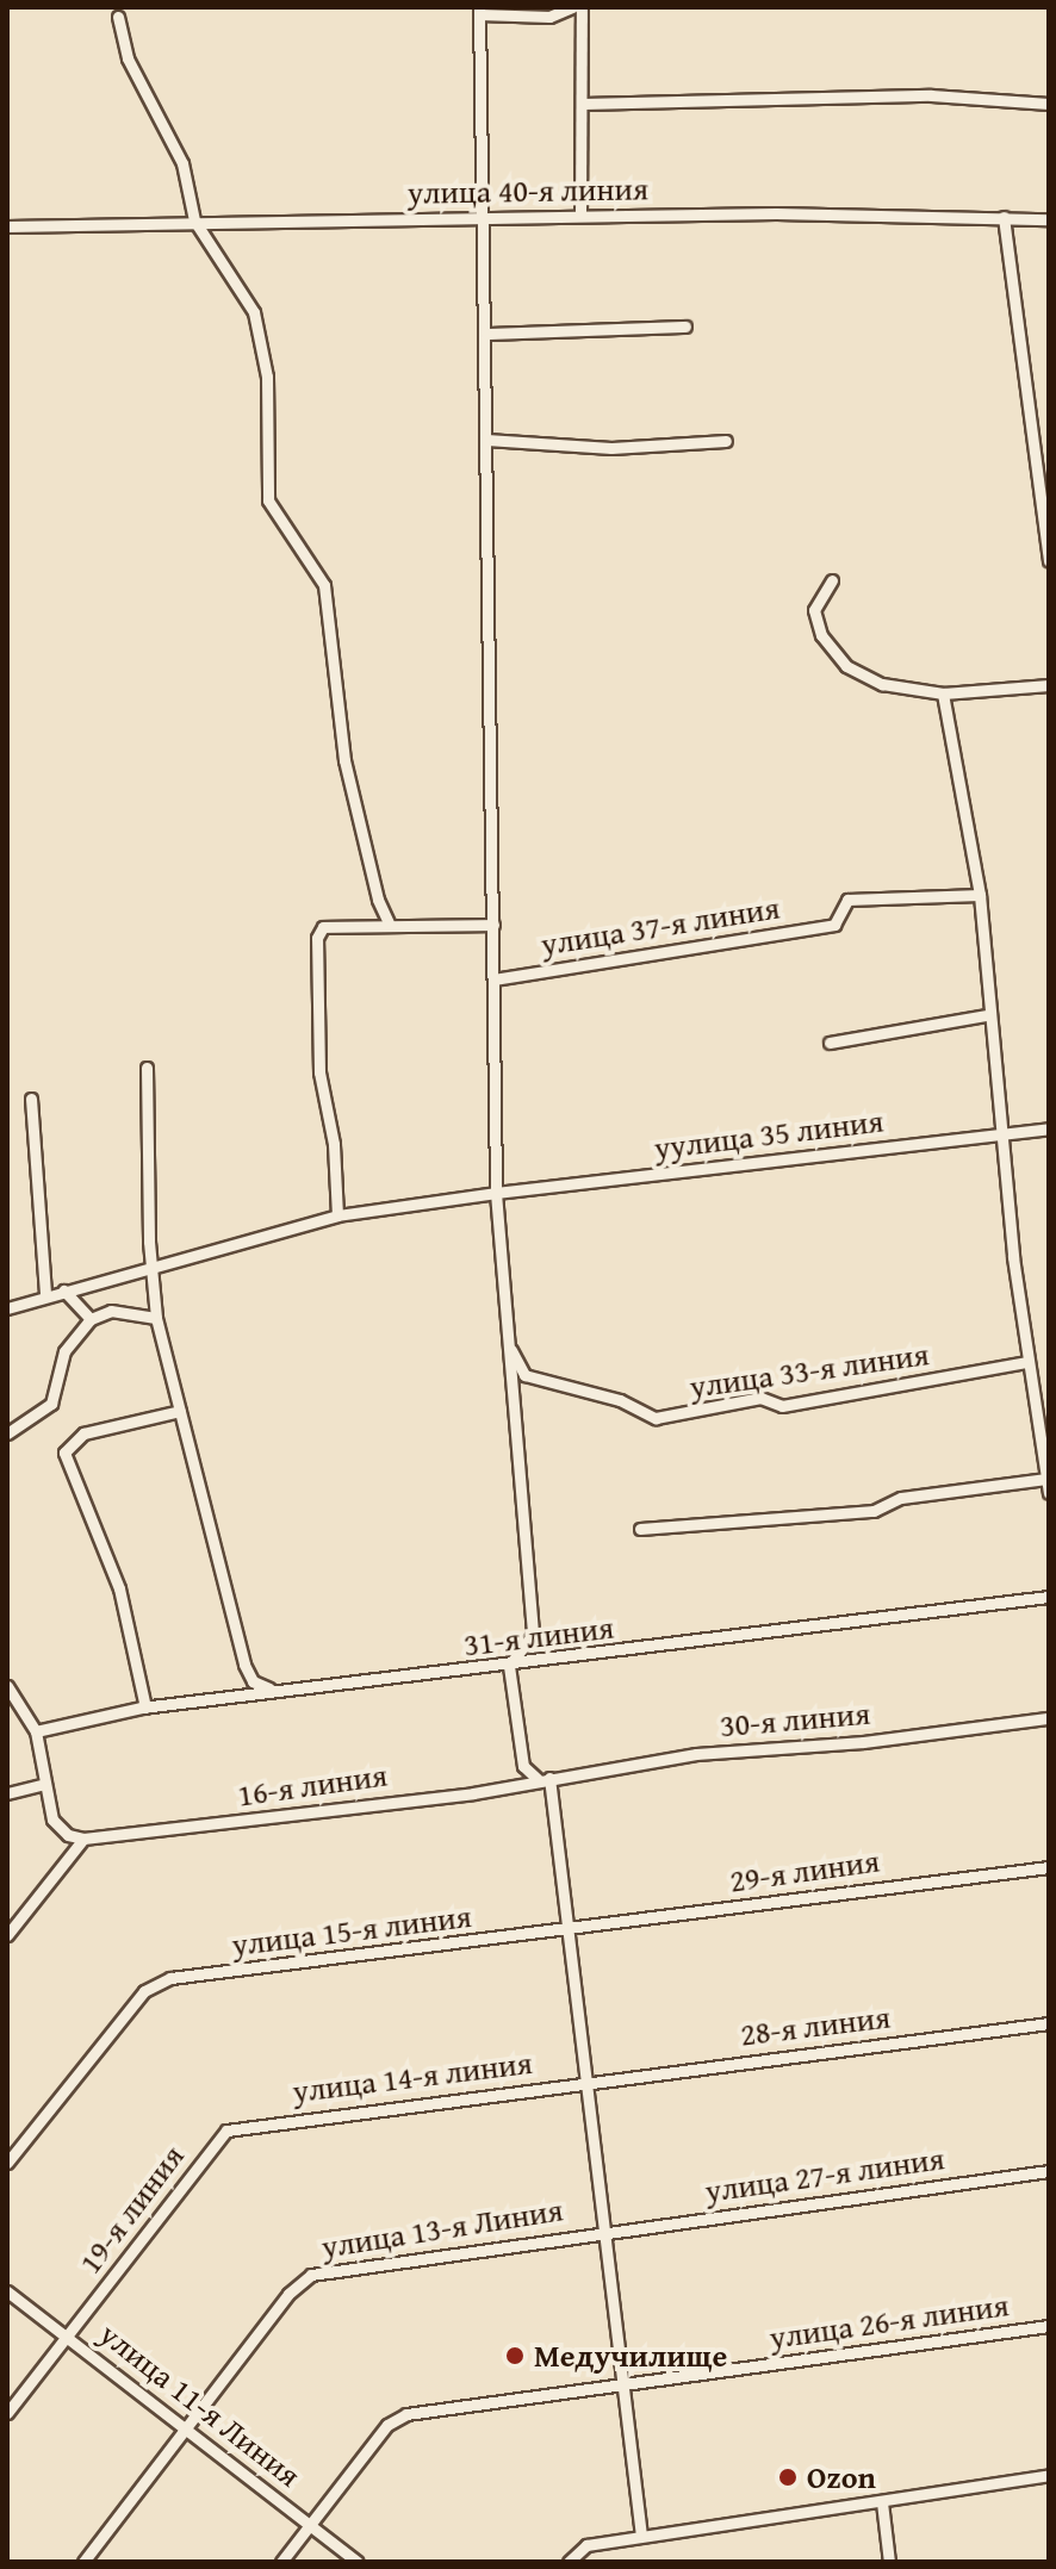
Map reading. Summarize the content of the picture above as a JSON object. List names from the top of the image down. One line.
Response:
{"streets":{"street":["улица 40-я линия","улица 37-я линия","уулица 35 линия","улица 33-я линия","31-я линия","30-я линия","16-я линия","29-я линия","улица 15-я линия","28-я линия","улица 14-я линия","улица 27-я линия","19-я линия","улица 13-я Линия","улица 26-я линия","улица 11-я Линия"]},"crossings":[["30-я линия","16-я линия"],["29-я линия","улица 15-я линия"],["28-я линия","улица 14-я линия"],["улица 14-я линия","19-я линия"],["улица 27-я линия","улица 13-я Линия"],["19-я линия","улица 11-я Линия"],["улица 13-я Линия","улица 11-я Линия"],["улица 26-я линия","улица 11-я Линия"]],"places":["Медучилище","Ozon"]}
